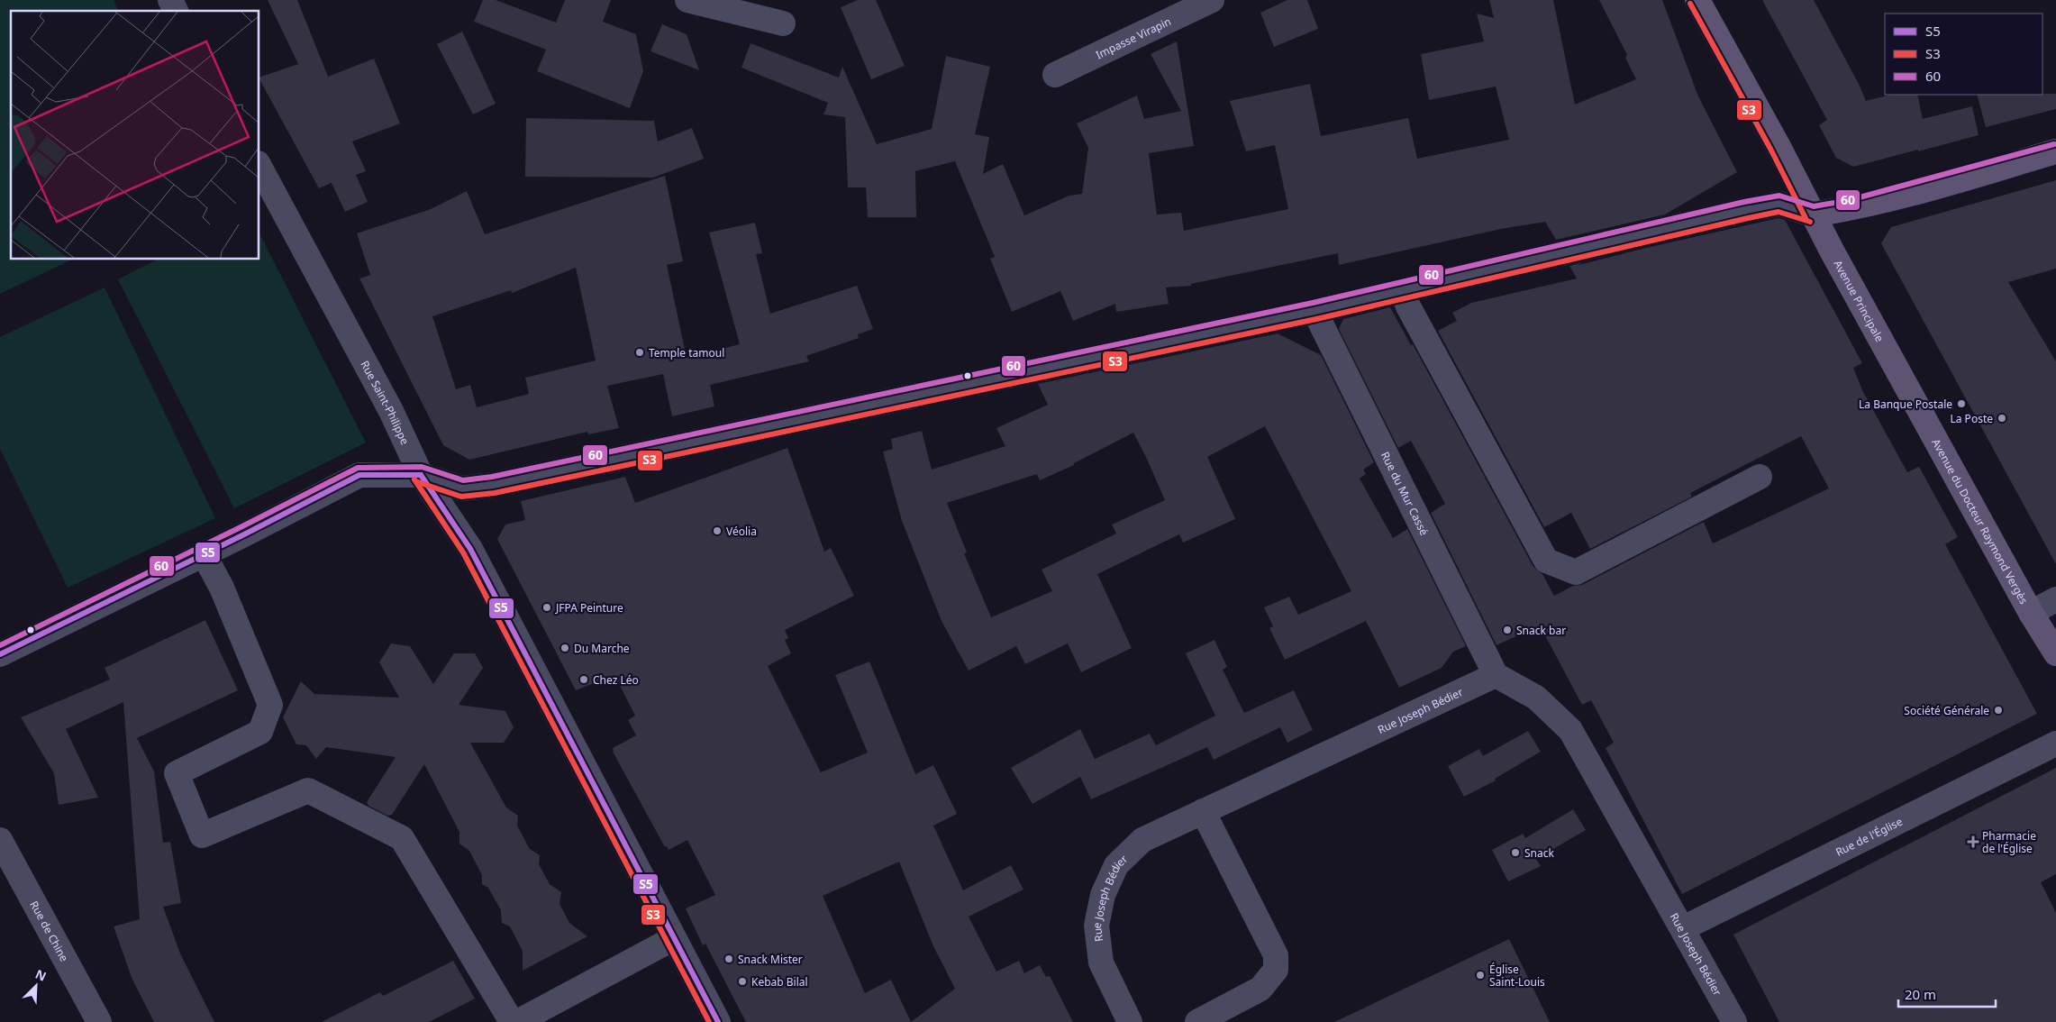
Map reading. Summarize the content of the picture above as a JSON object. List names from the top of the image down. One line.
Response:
{"streets":{"main road":["Avenue Principale","Avenue du Docteur Raymond Vergès"],"street":["Impasse Virapin","Rue Saint-Philippe","Rue du Mur Cassé","Rue Joseph Bédier","Rue de l'Église","Rue de Chine"]},"crossings":[["Avenue Principale","Avenue du Docteur Raymond Vergès"],["Rue du Mur Cassé","Rue Joseph Bédier"],["Rue Joseph Bédier","Rue de l'Église"]],"places":{"other":["Temple tamoul","La Banque Postale","La Poste","Véolia","JFPA Peinture","Snack bar","Du Marche","Chez Léo","Société Générale","Snack","Snack Mister","Église Saint-Louis","Kebab Bilal"],"health":["Pharmacie de l'Église"]},"lines":["transit line S3","transit line 60","transit line S5"],"legend":["S5","S3","60"],"scale_bar":"20 m","north":"top right"}
